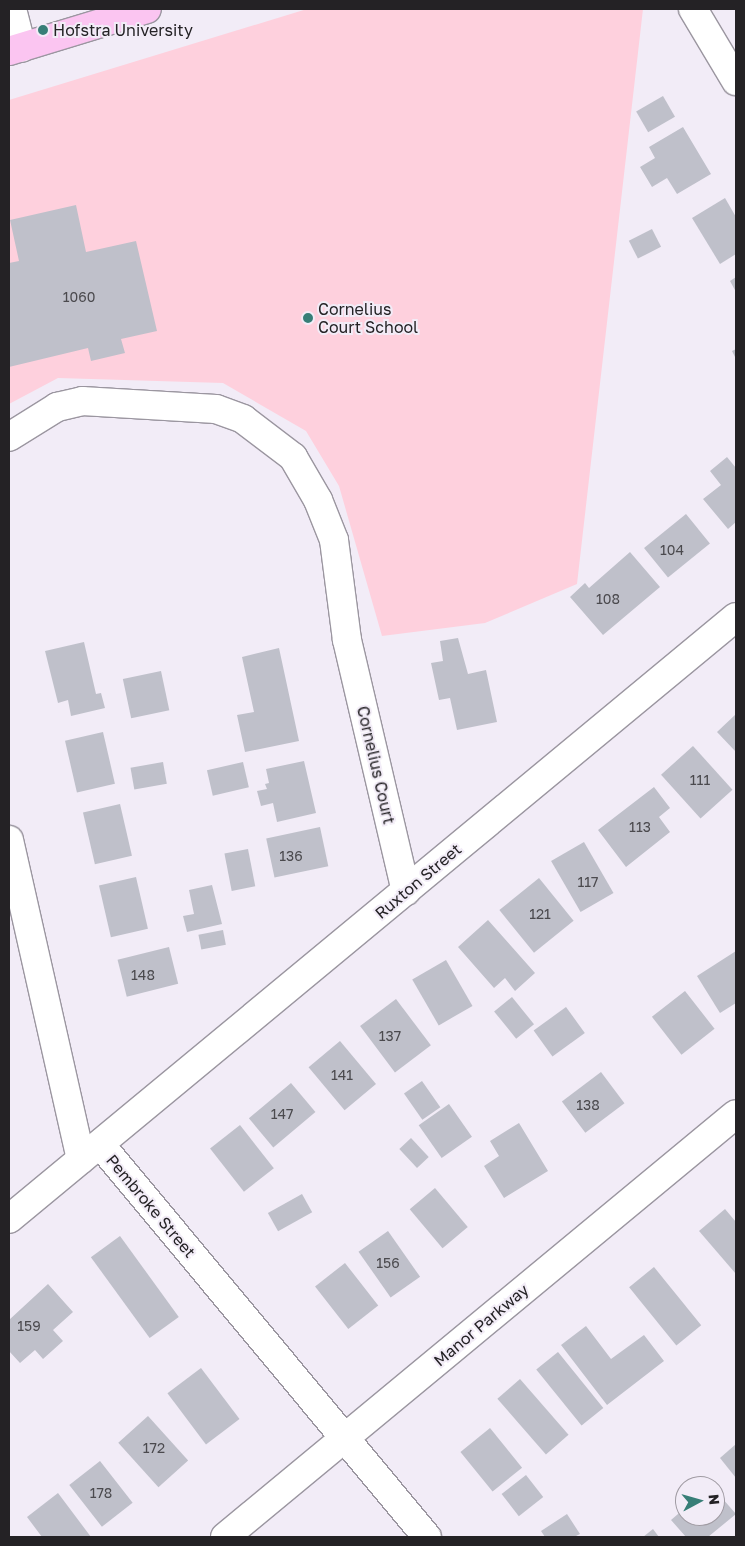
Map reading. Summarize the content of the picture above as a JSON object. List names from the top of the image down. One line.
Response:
{"streets":{"street":["Cornelius Court","Ruxton Street","Pembroke Street","Manor Parkway"]},"crossings":[["Cornelius Court","Ruxton Street"],["Ruxton Street","Pembroke Street"],["Pembroke Street","Manor Parkway"]],"places":["Hofstra University","Cornelius Court School"],"house_numbers":["1060","104","108","111","113","136","117","121","148","137","141","138","147","156","159","172","178"],"north":"right"}
